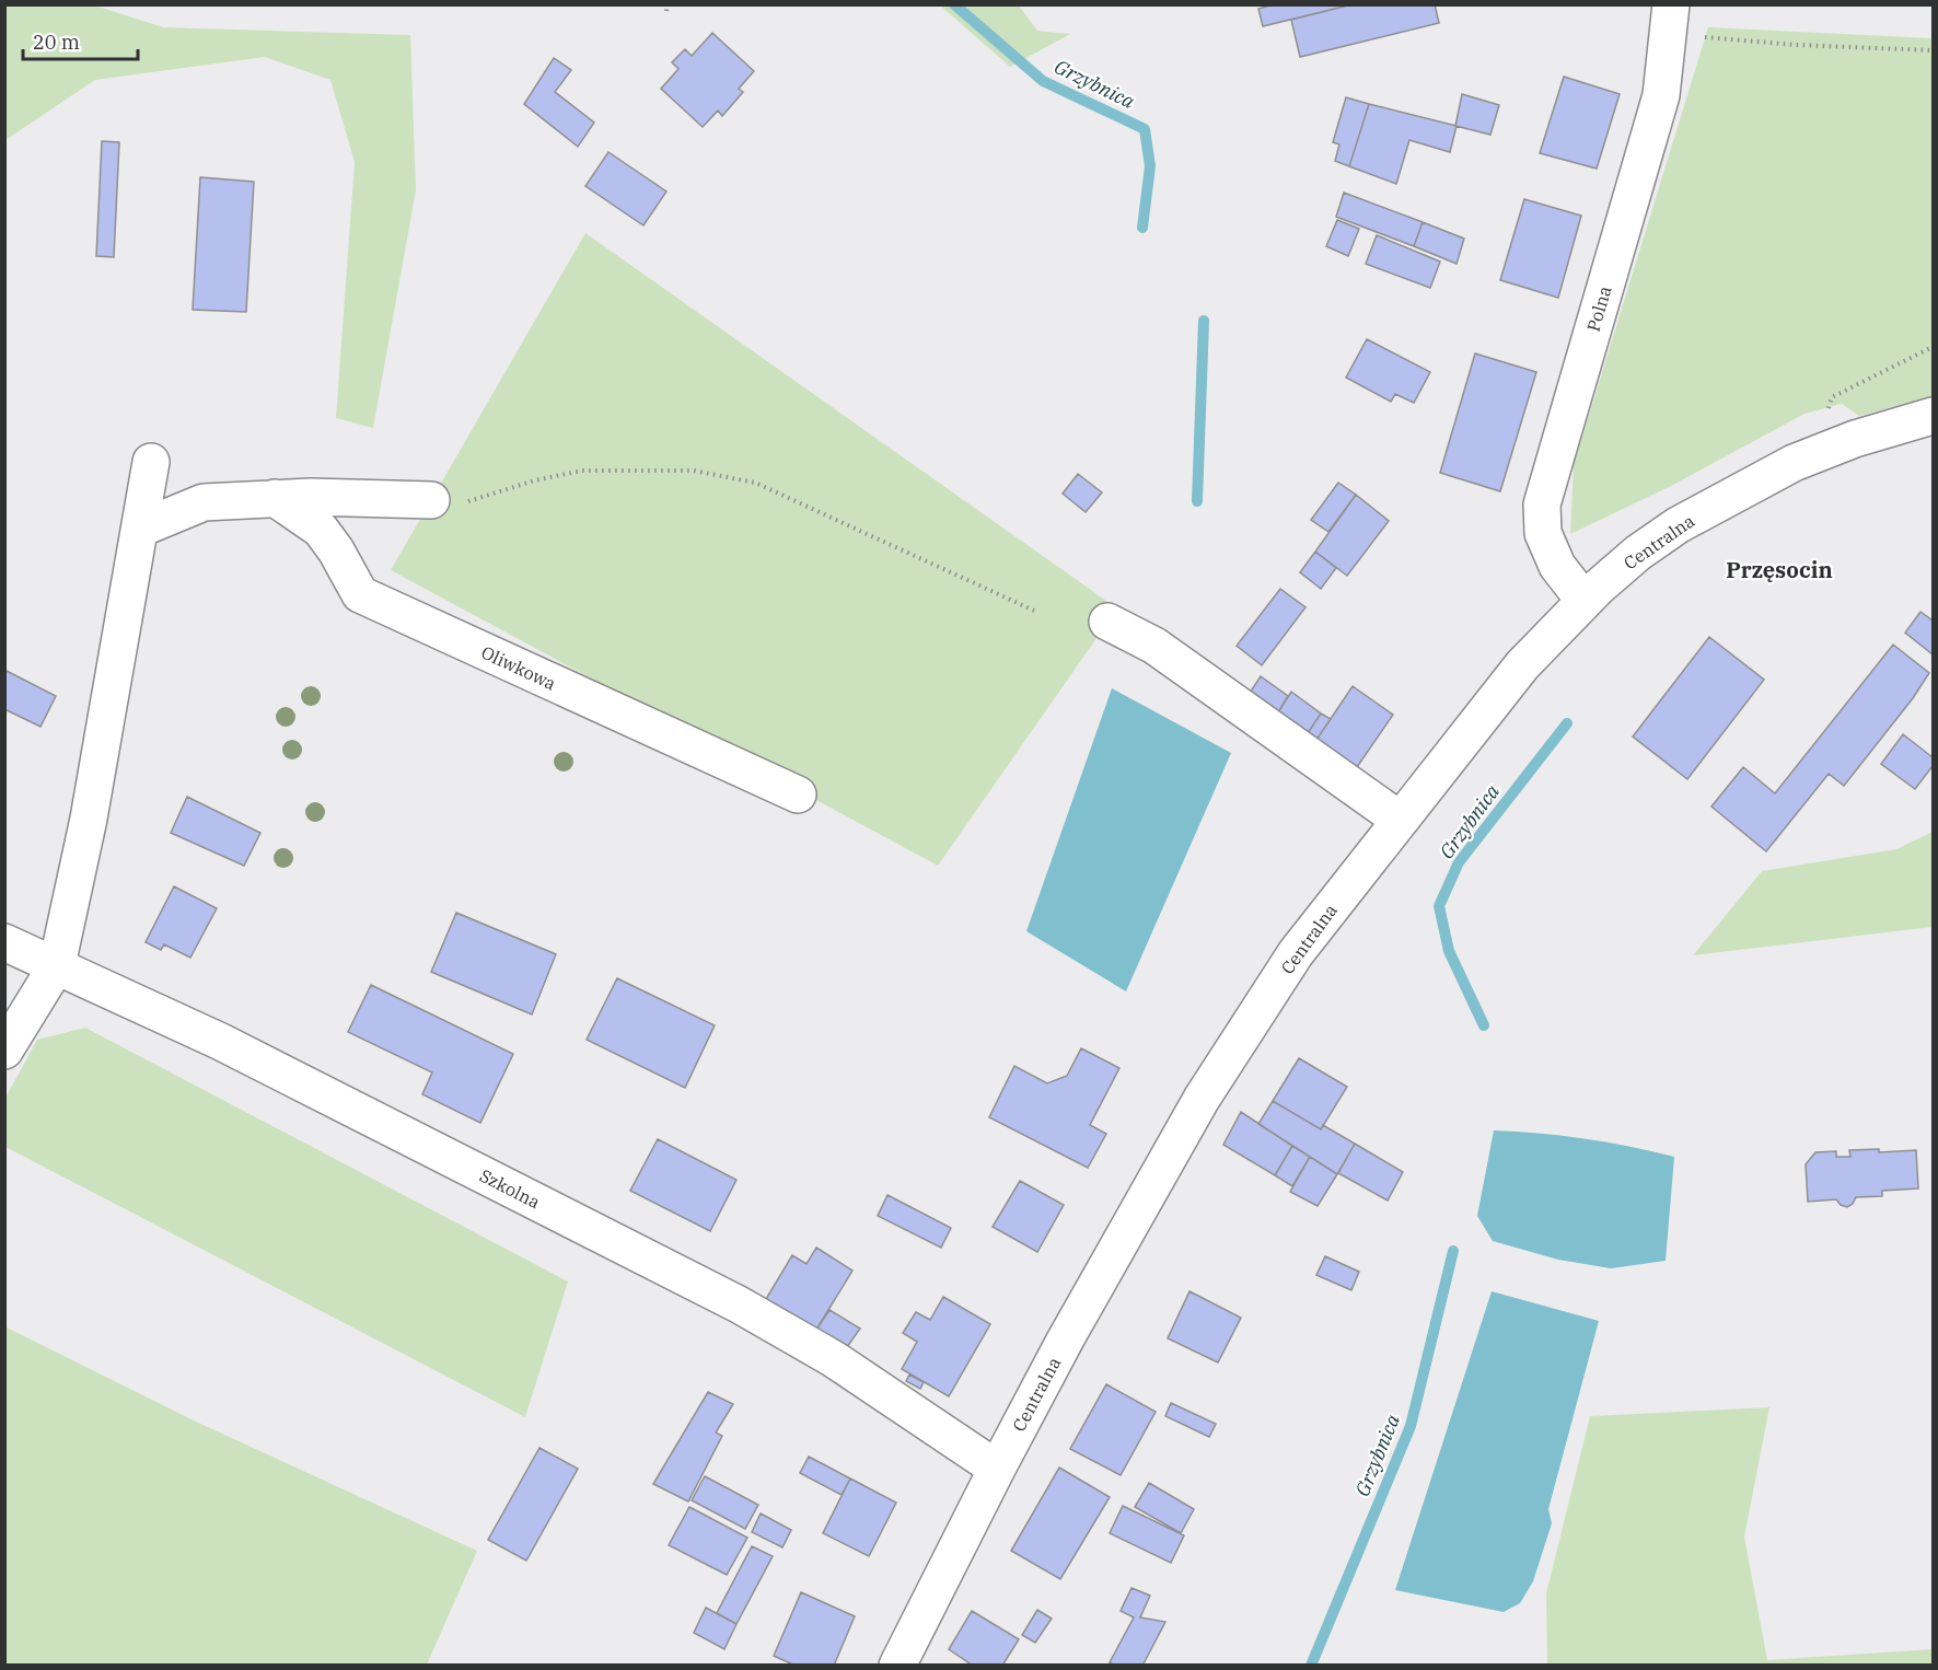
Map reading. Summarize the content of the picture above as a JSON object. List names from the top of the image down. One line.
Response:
{"streets":{"street":["Polna","Centralna","Oliwkowa","Szkolna"]},"crossings":[["Polna","Centralna"],["Centralna","Szkolna"]],"districts":["Przęsocin"],"water":["Grzybnica"],"scale_bar":"20 m"}
